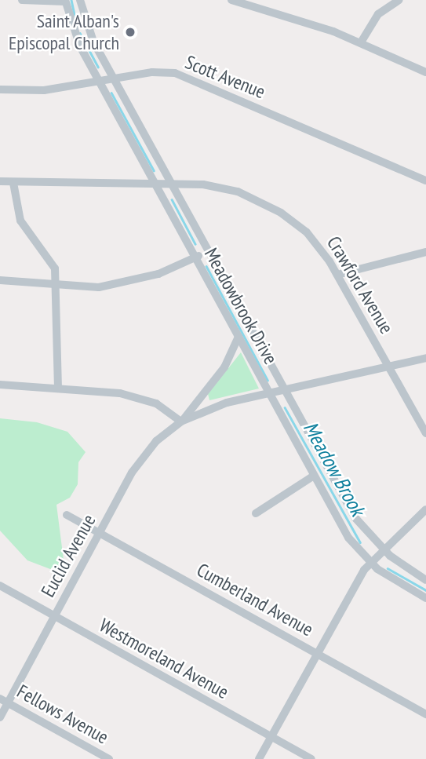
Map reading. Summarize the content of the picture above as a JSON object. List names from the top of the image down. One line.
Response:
{"streets":{"street":["Scott Avenue","Crawford Avenue","Meadowbrook Drive","Euclid Avenue","Cumberland Avenue","Westmoreland Avenue","Fellows Avenue"]},"crossings":[["Scott Avenue","Meadowbrook Drive"],["Crawford Avenue","Meadowbrook Drive"],["Crawford Avenue","Euclid Avenue"],["Meadowbrook Drive","Euclid Avenue"],["Euclid Avenue","Cumberland Avenue"],["Euclid Avenue","Westmoreland Avenue"],["Euclid Avenue","Fellows Avenue"]],"water":["Meadow Brook"],"places":["Saint Alban's Episcopal Church"]}
